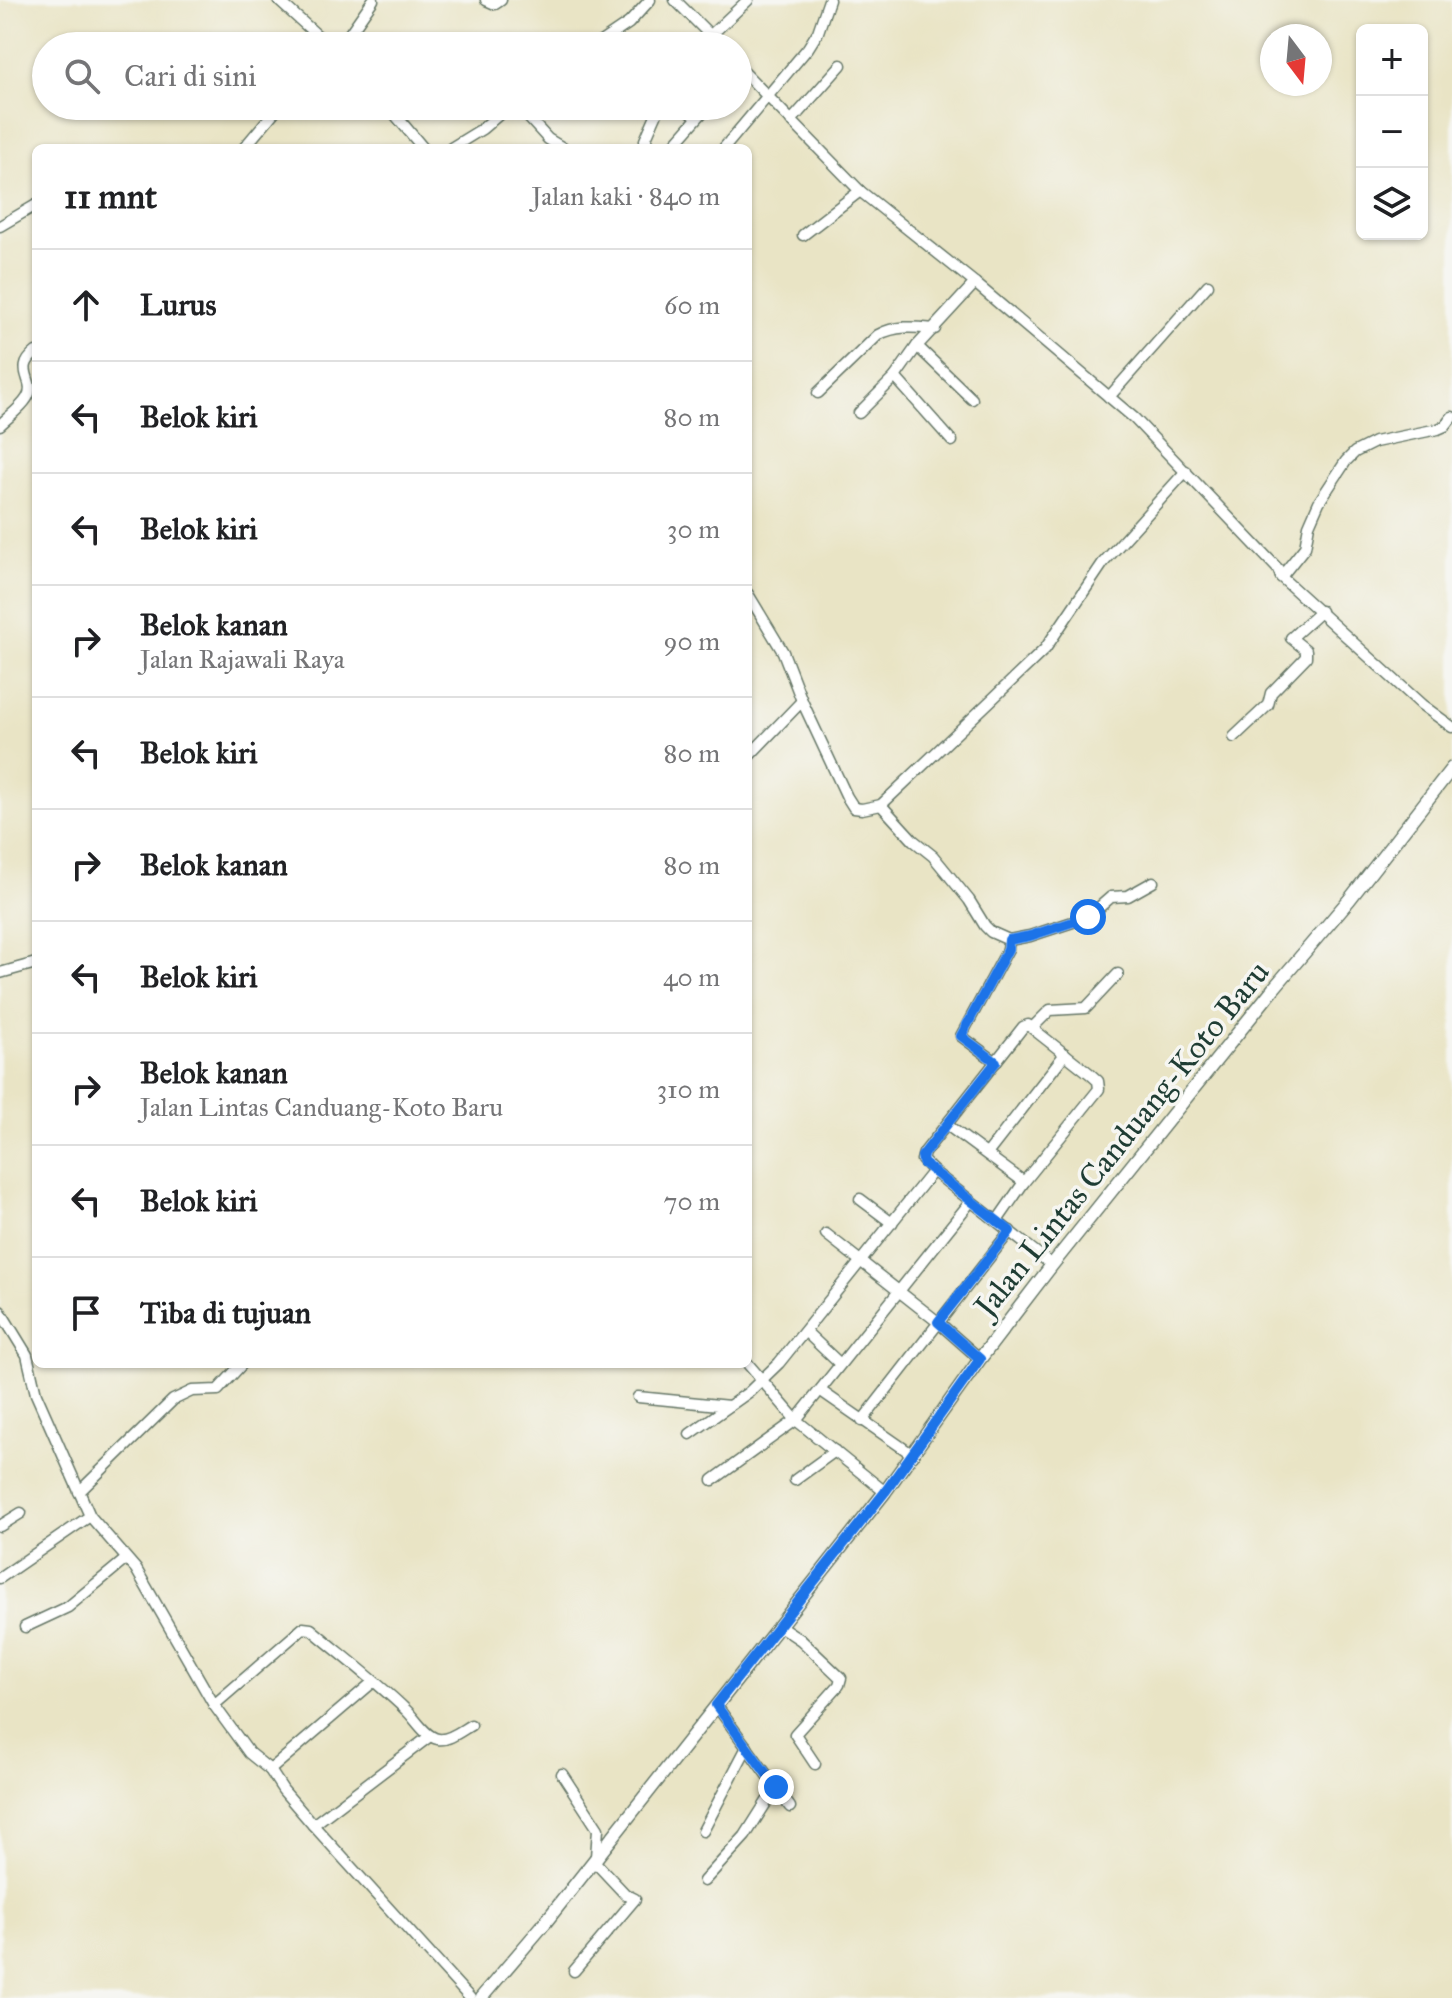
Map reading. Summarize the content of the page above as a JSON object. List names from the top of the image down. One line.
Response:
{"streets":{"main road":["Jalan Lintas Canduang-Koto Baru"]},"north":"bottom","page":{"map_buttons":["+","−"],"search":"Cari di sini","heading":["11 mnt","Jalan kaki · 840 m"],"list":[["Lurus","60 m"],["Belok kiri","80 m"],["Belok kiri","30 m"],["Belok kanan","Jalan Rajawali Raya","90 m"],["Belok kiri","80 m"],["Belok kanan","80 m"],["Belok kiri","40 m"],["Belok kanan","Jalan Lintas Canduang-Koto Baru","310 m"],["Belok kiri","70 m"],"Tiba di tujuan"]}}
